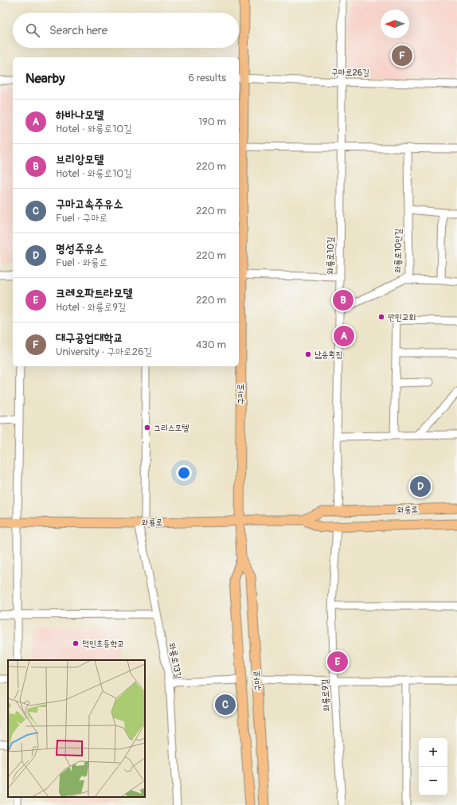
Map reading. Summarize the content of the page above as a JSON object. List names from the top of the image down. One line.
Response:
{"streets":{"main road":["구마로","와룡로"],"street":["구마로26길","와룡로10안길","와룡로10길","와룡로13길","와룡로9길"]},"crossings":[["구마로26길","와룡로10길"],["구마로26길","구마로"],["와룡로10안길","와룡로10길"],["와룡로10길","와룡로"],["구마로","와룡로"],["와룡로","와룡로13길"],["와룡로","와룡로9길"]],"places":["만민교회","남송횟집","그리스모텔","덕인초등학교"],"north":"left","page":{"search":"Search here","pins":["F","B","A","D","E","C"],"heading":["Nearby","6 results"],"list":[{"mark":"A","name":"하바나모텔","note":"Hotel · 와룡로10길","value":"190 m"},{"mark":"B","name":"브리앙모텔","note":"Hotel · 와룡로10길","value":"220 m"},{"mark":"C","name":"구마고속주유소","note":"Fuel · 구마로","value":"220 m"},{"mark":"D","name":"명성주유소","note":"Fuel · 와룡로","value":"220 m"},{"mark":"E","name":"크레오파트라모텔","note":"Hotel · 와룡로9길","value":"220 m"},{"mark":"F","name":"대구공업대학교","note":"University · 구마로26길","value":"430 m"}],"map_buttons":["+","−"]}}
